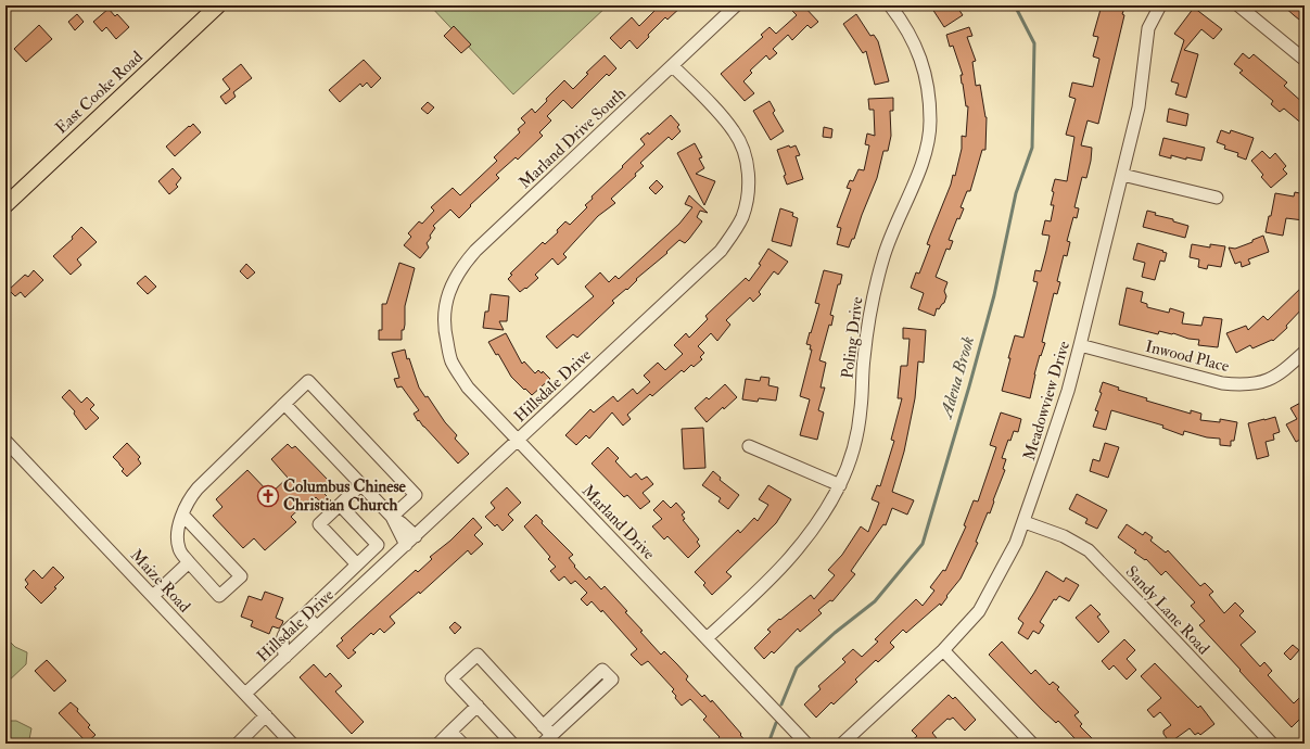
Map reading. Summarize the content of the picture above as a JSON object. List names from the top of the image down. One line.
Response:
{"streets":{"main road":["East Cooke Road"],"street":["Marland Drive South","Poling Drive","Inwood Place","Hillsdale Drive","Meadowview Drive","Marland Drive","Maize Road","Sandy Lane Road"]},"crossings":[["Marland Drive South","Hillsdale Drive"],["Marland Drive South","Marland Drive"],["Poling Drive","Marland Drive"],["Inwood Place","Meadowview Drive"],["Hillsdale Drive","Marland Drive"],["Hillsdale Drive","Maize Road"],["Meadowview Drive","Sandy Lane Road"]],"water":["Adena Brook"],"places":{"church":["Columbus Chinese Christian Church"]}}
